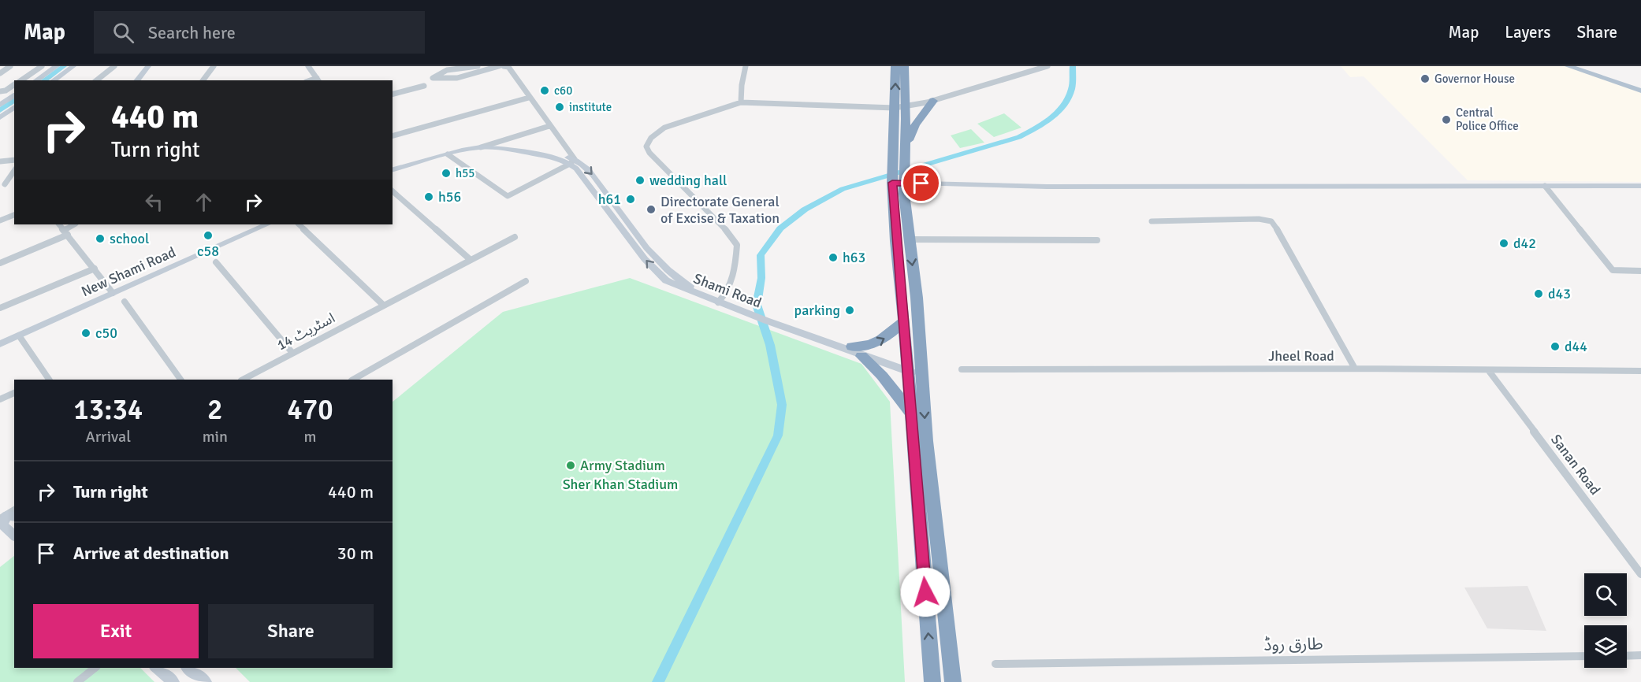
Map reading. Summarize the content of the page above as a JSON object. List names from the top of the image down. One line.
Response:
{"streets":{"street":["New Shami Road","Shami Road","اسٹریٹ 14","Jheel Road","Sanan Road","طارق روڈ"]},"crossings":[["Jheel Road","Sanan Road"]],"parks":["Sher Khan Stadium"],"places":["Governor House","c60","institute","Central Police Office","h55","wedding hall","h56","h61","Directorate General of Excise & Taxation","c58","school","d42","h63","d43","parking","c50","d44","Army Stadium"],"page":{"header":"Map","search":"Search here","nav":["Map","Layers","Share"],"turn":["440 m","Turn right"],"eta":["13:34","Arrival","2","min","470","m"],"list":[{"name":"Turn right","value":"440 m"},{"name":"Arrive at destination","value":"30 m"}],"buttons":["Exit","Share"]}}
